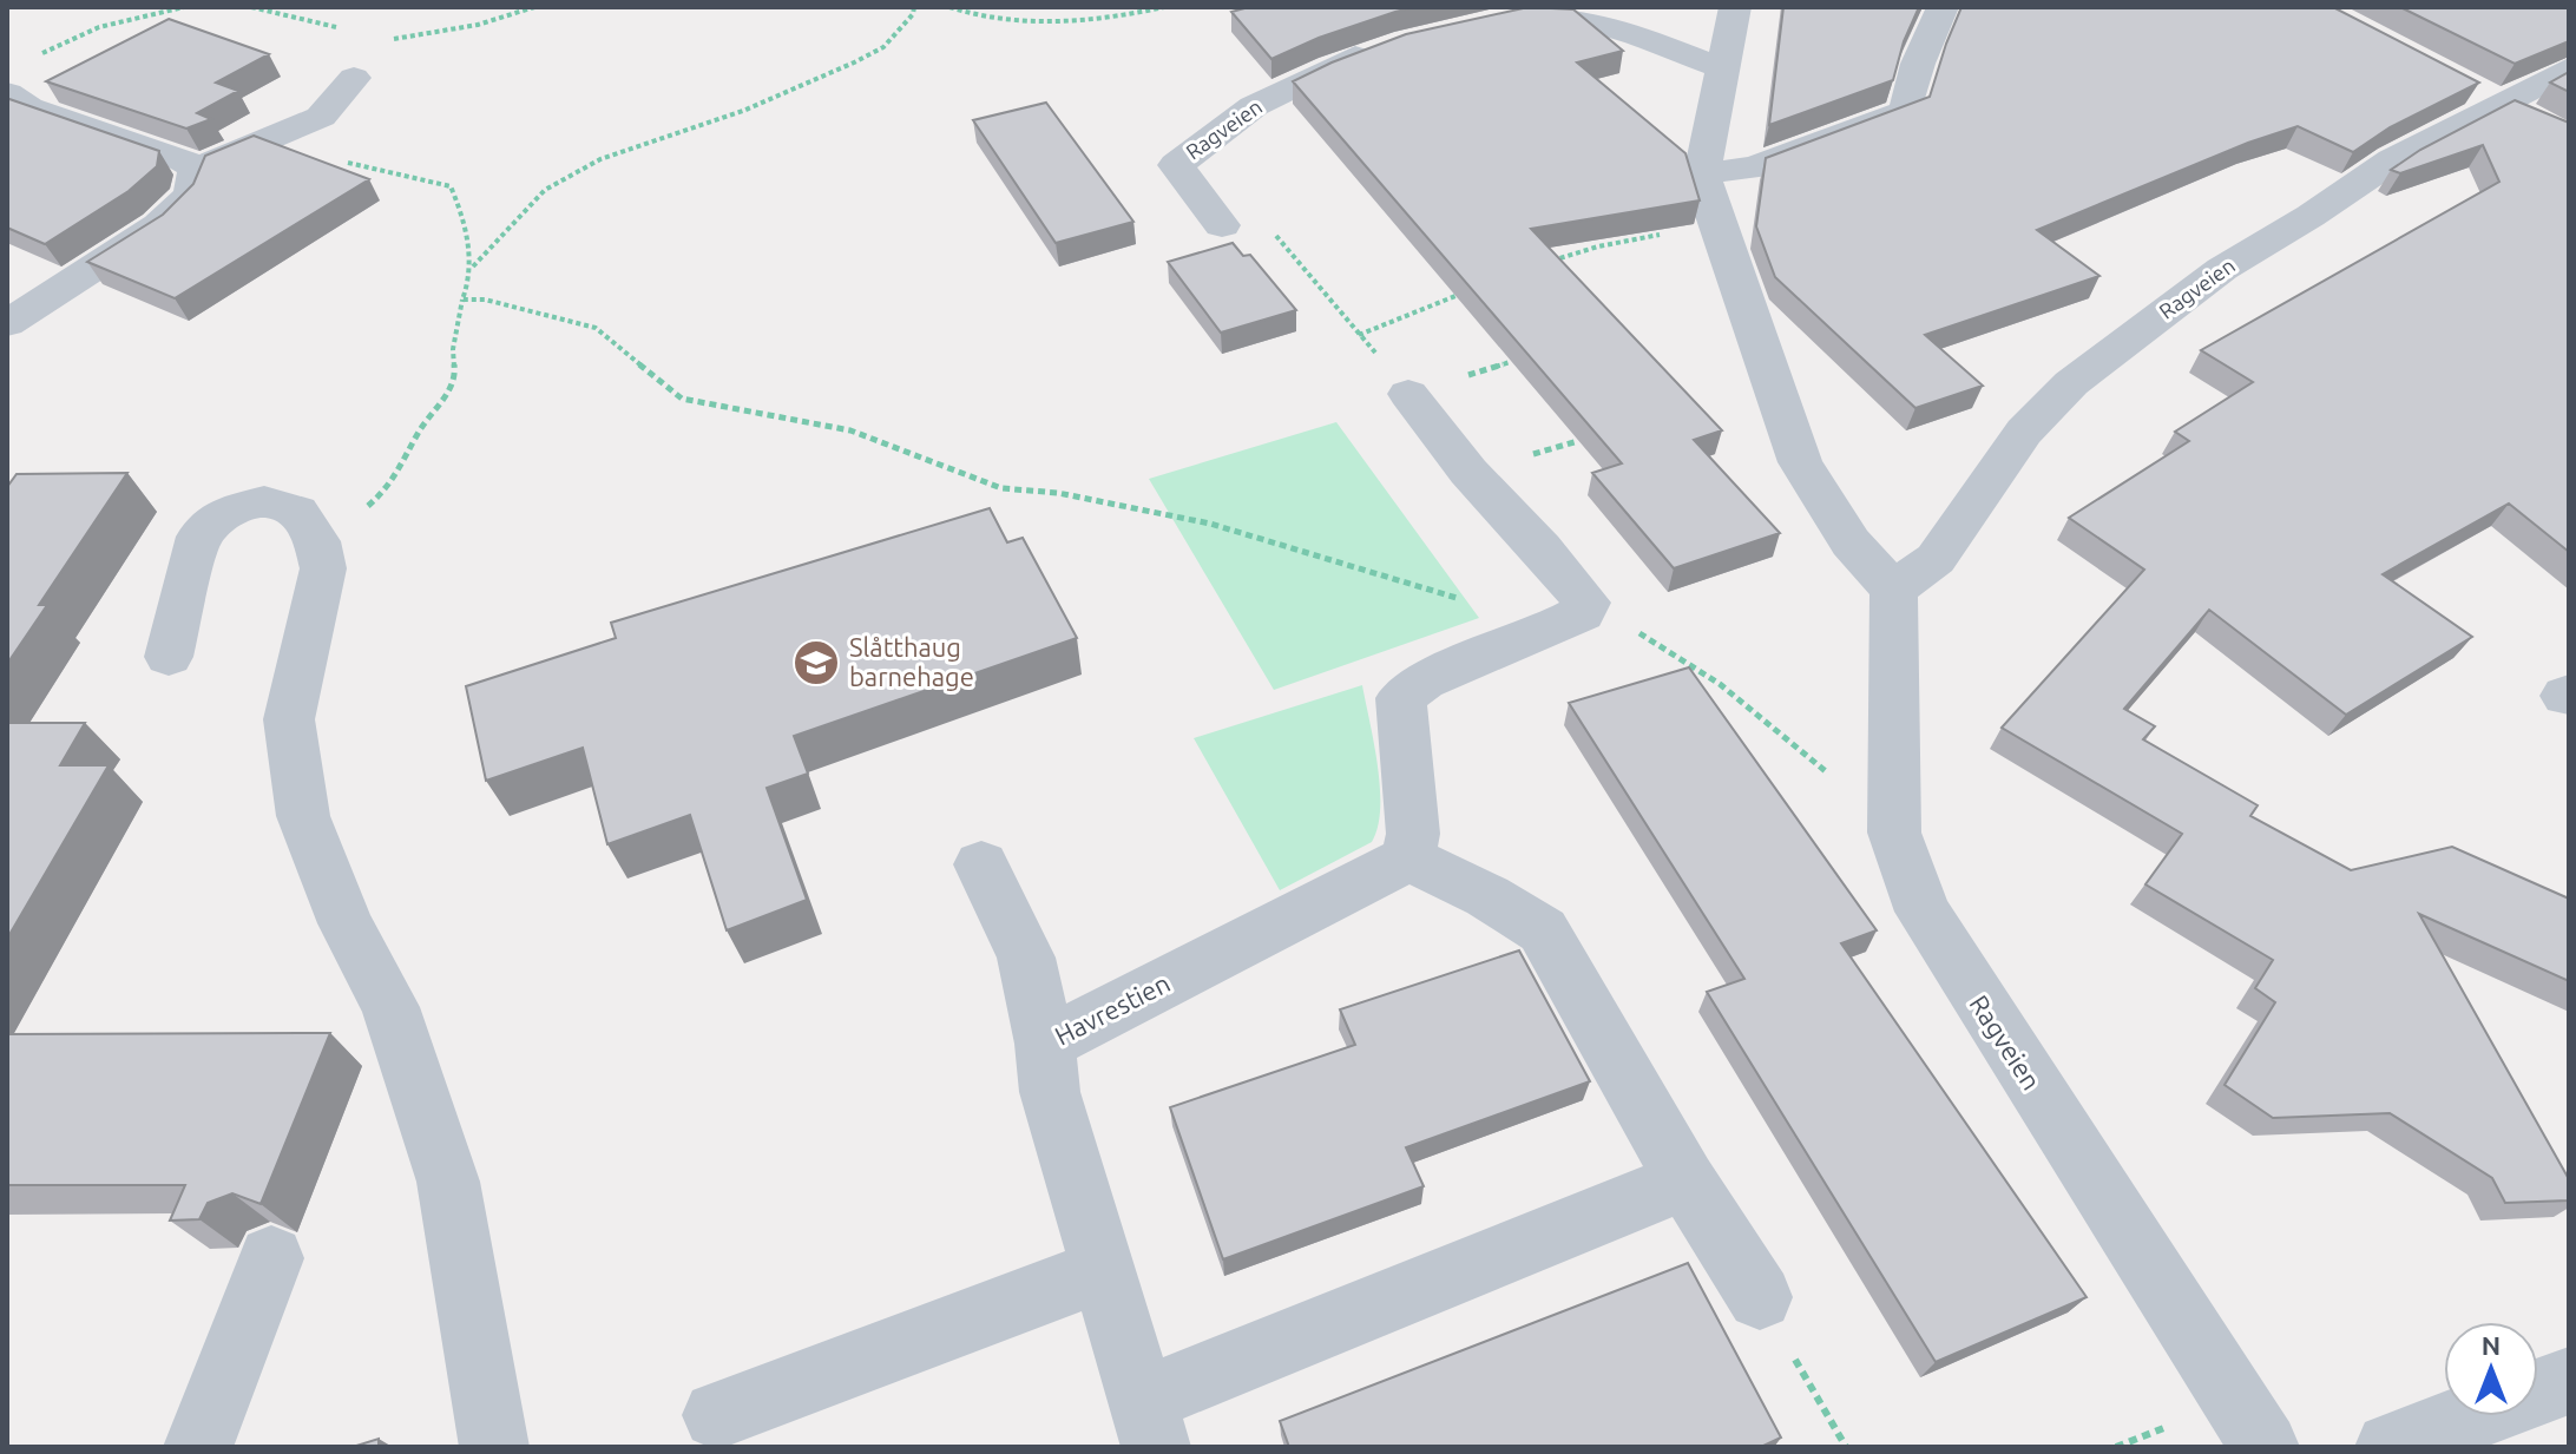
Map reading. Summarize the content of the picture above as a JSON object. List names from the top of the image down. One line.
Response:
{"streets":{"street":["Ragveien","Havrestien"]},"places":{"school or university":["Slåtthaug barnehage"]},"north":"top"}
